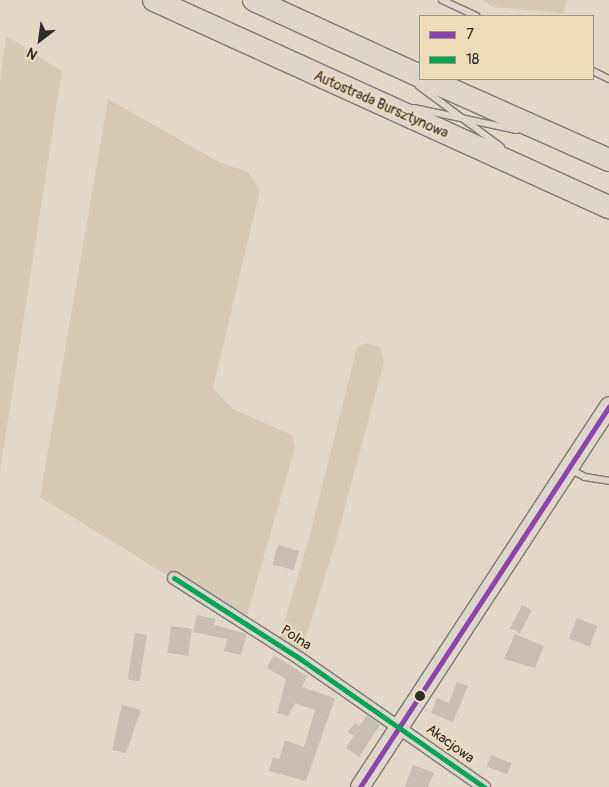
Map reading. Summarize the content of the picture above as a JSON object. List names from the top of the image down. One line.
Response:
{"streets":{"highway":["Autostrada Bursztynowa"],"street":["Polna","Akacjowa"]},"crossings":[["Polna","Akacjowa"]],"lines":["transit line 7","transit line 18"],"legend":["7","18"],"north":"bottom left"}
